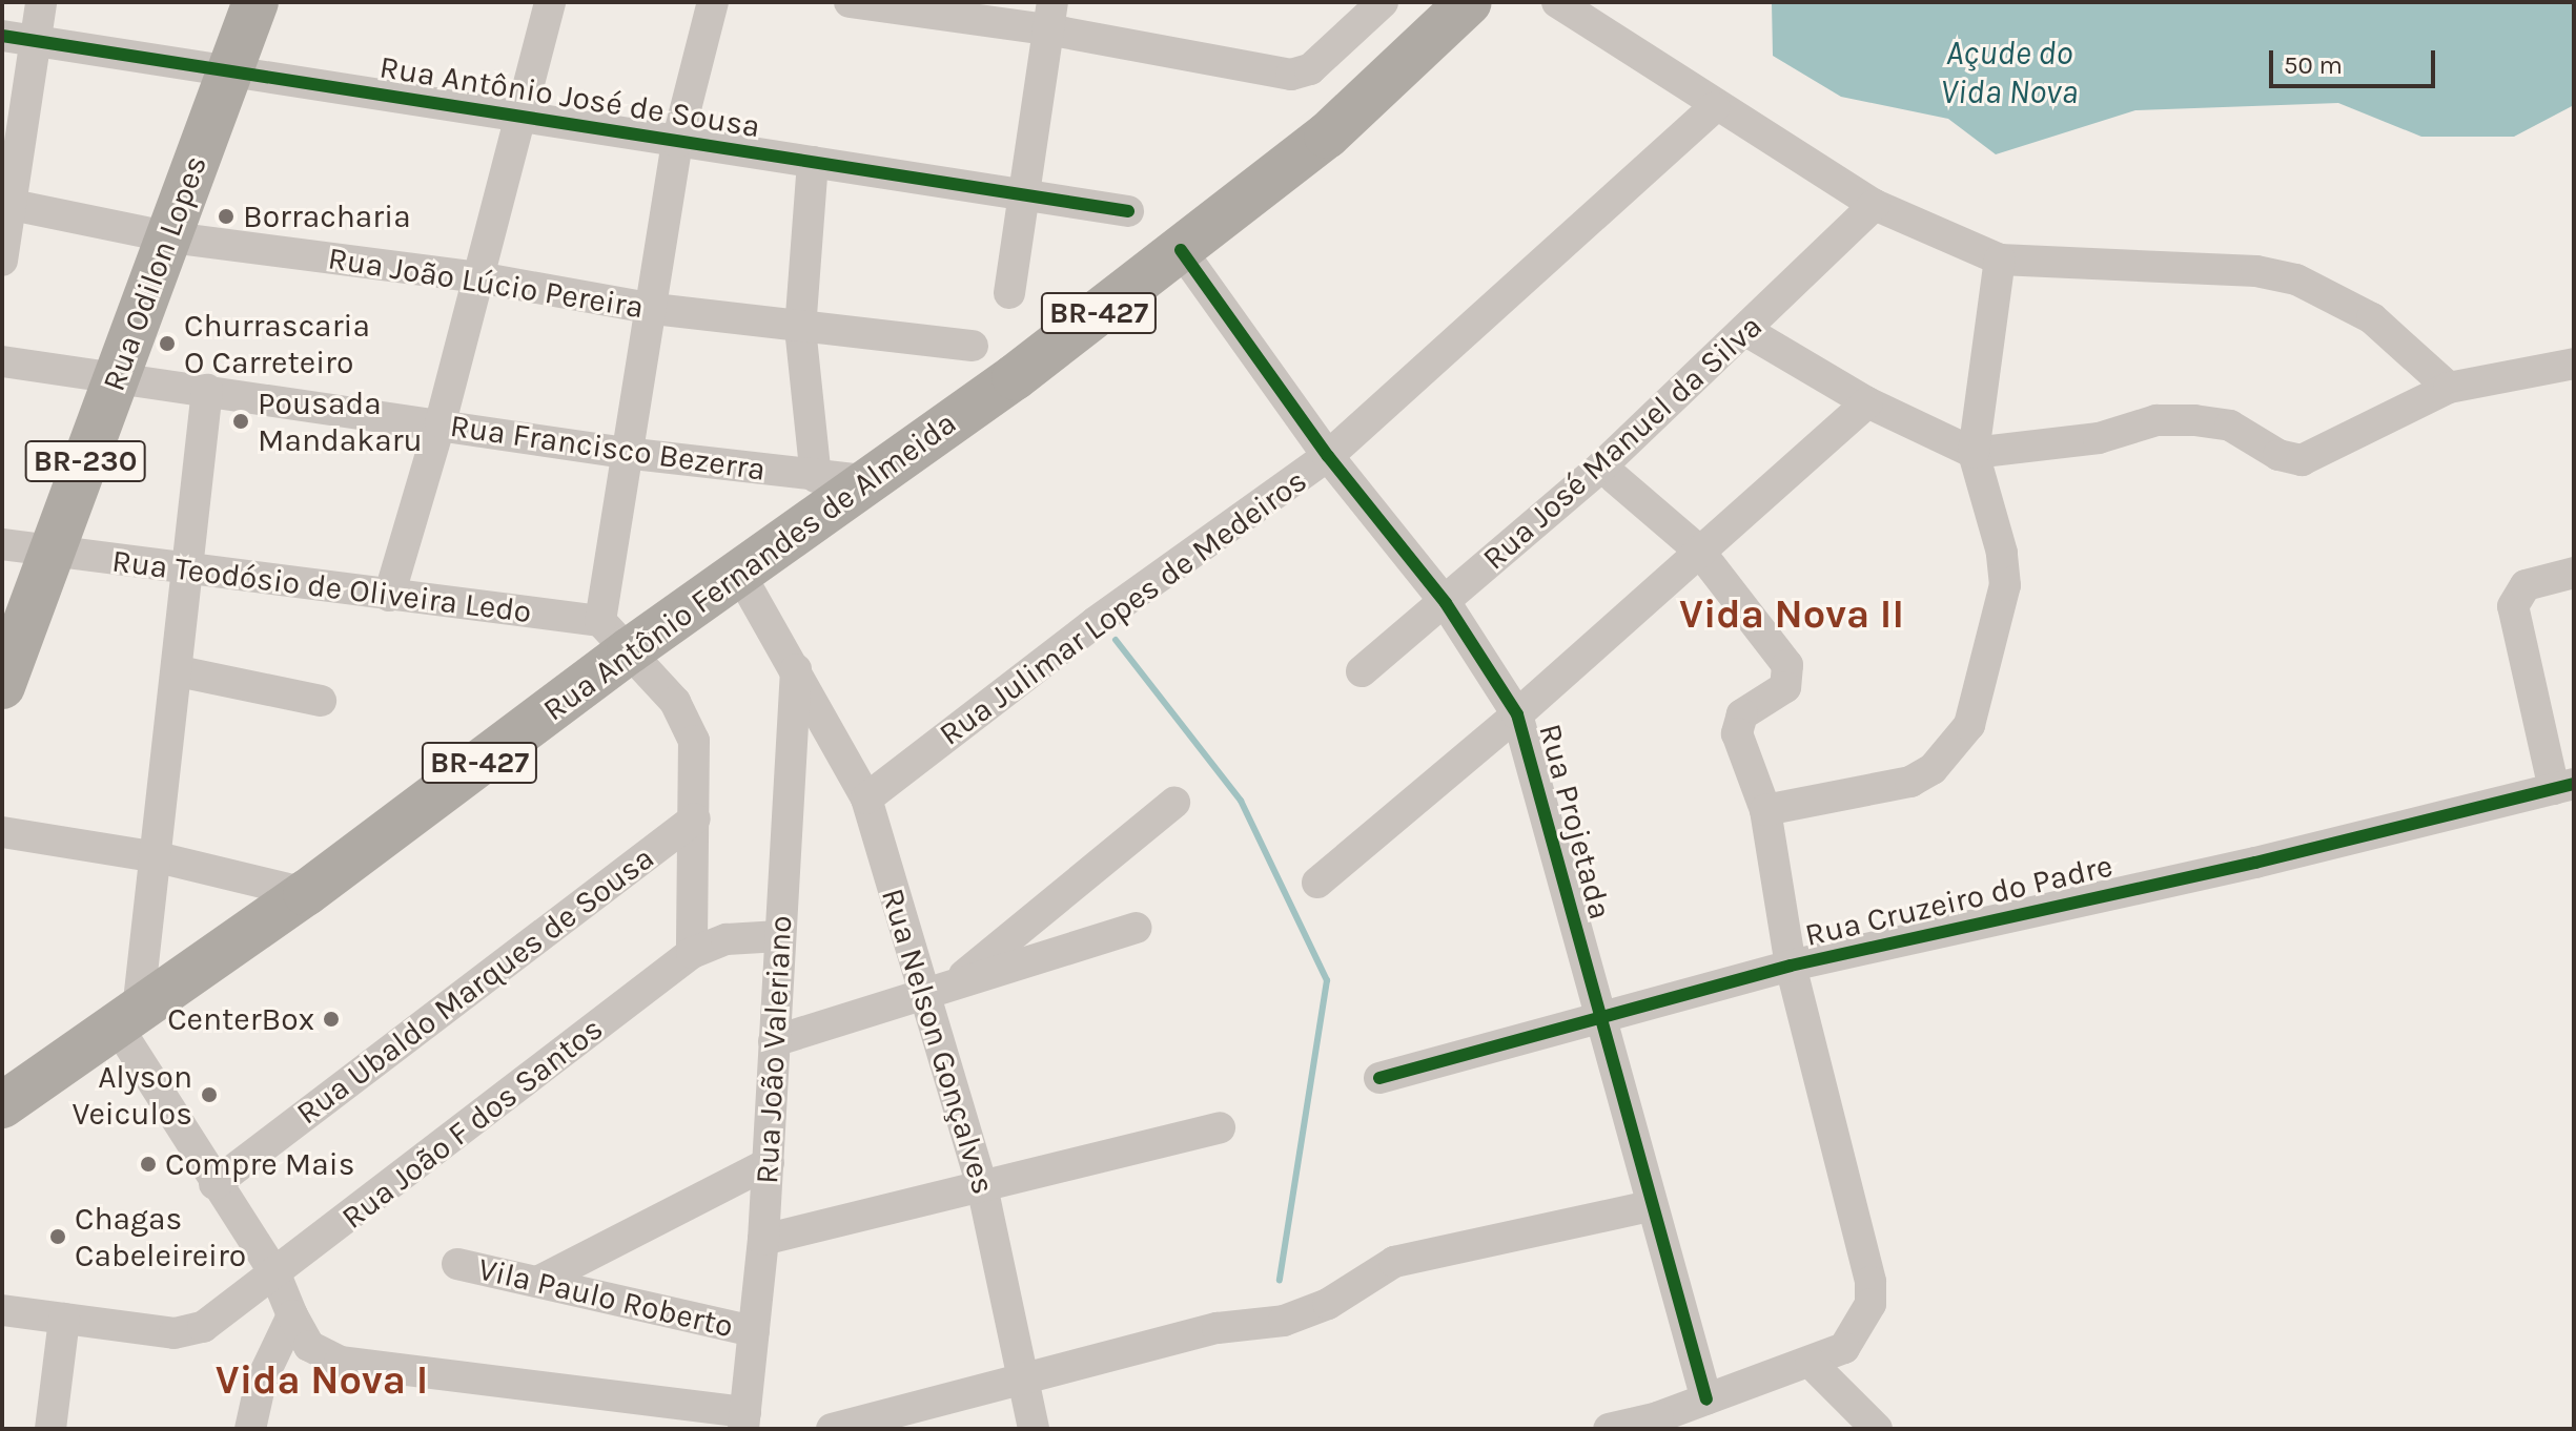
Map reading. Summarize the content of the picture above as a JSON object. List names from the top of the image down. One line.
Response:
{"streets":{"highway":["Rua Odilon Lopes","BR-427","BR-230","Rua Antônio Fernandes de Almeida"],"street":["Rua Antônio José de Sousa","Rua João Lúcio Pereira","Rua José Manuel da Silva","Rua Francisco Bezerra","Rua Teodósio de Oliveira Ledo","Rua Julimar Lopes de Medeiros","Rua Projetada","Rua Cruzeiro do Padre","Rua Ubaldo Marques de Sousa","Rua Nelson Gonçalves","Rua João Valeriano","Rua João F dos Santos","Vila Paulo Roberto"]},"crossings":[["Rua Antônio José de Sousa","Rua Odilon Lopes"],["Rua Odilon Lopes","Rua João Lúcio Pereira"],["Rua Odilon Lopes","Rua Francisco Bezerra"],["Rua Odilon Lopes","Rua Teodósio de Oliveira Ledo"],["Rua José Manuel da Silva","Rua Projetada"],["Rua Francisco Bezerra","Rua Antônio Fernandes de Almeida"],["Rua Antônio Fernandes de Almeida","Rua Teodósio de Oliveira Ledo"],["Rua Antônio Fernandes de Almeida","Rua Projetada"],["Rua Antônio Fernandes de Almeida","Rua Nelson Gonçalves"],["Rua Julimar Lopes de Medeiros","Rua Projetada"],["Rua Julimar Lopes de Medeiros","Rua Nelson Gonçalves"],["Rua Projetada","Rua Cruzeiro do Padre"],["Rua Nelson Gonçalves","Rua João Valeriano"],["Rua João Valeriano","Rua João F dos Santos"],["Rua João Valeriano","Vila Paulo Roberto"]],"districts":["Vida Nova II","Vida Nova I"],"water":["Açude do Vida Nova"],"places":["Borracharia","Churrascaria O Carreteiro","Pousada Mandakaru","CenterBox","Alyson Veiculos","Compre Mais","Chagas Cabeleireiro"],"scale_bar":"50 m"}
